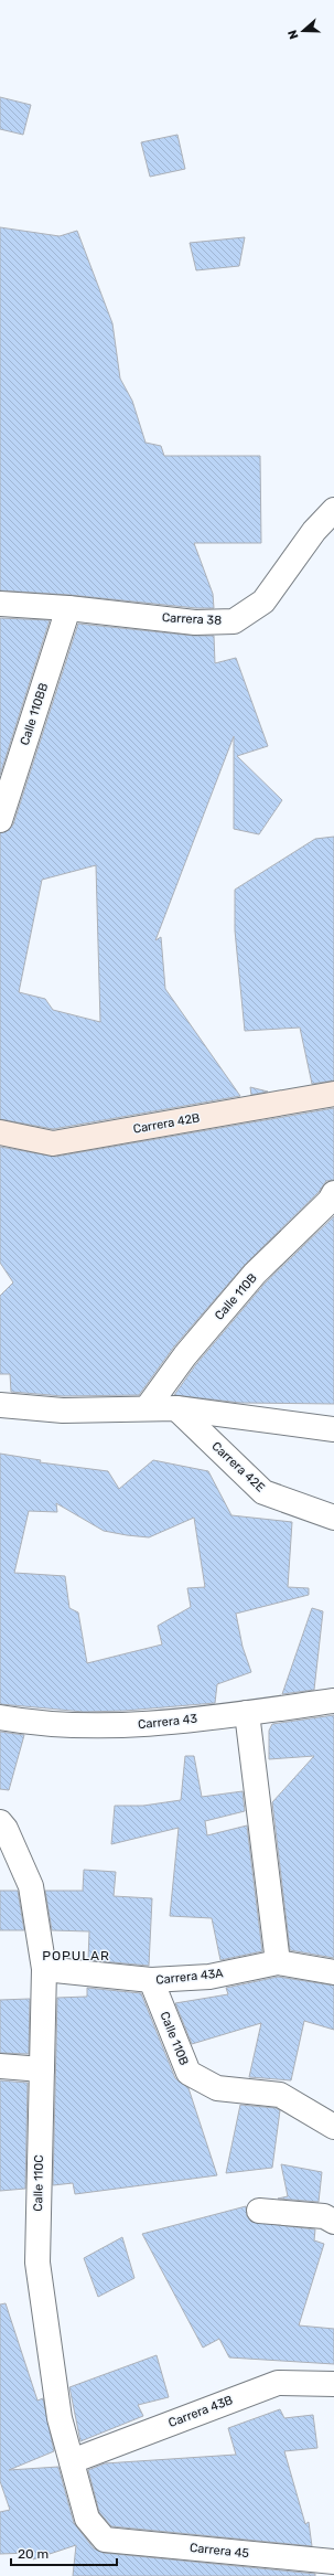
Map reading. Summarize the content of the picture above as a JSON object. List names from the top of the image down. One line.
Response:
{"streets":{"street":["Carrera 38","Calle 110BB","Carrera 42B","Calle 110B","Carrera 42E","Carrera 43","Carrera 43A","Calle 110C","Carrera 43B","Carrera 45"]},"crossings":[["Carrera 38","Calle 110BB"],["Calle 110B","Carrera 43A"],["Carrera 43A","Calle 110C"],["Calle 110C","Carrera 43B"],["Calle 110C","Carrera 45"]],"districts":["POPULAR"],"scale_bar":"20 m","north":"left"}
